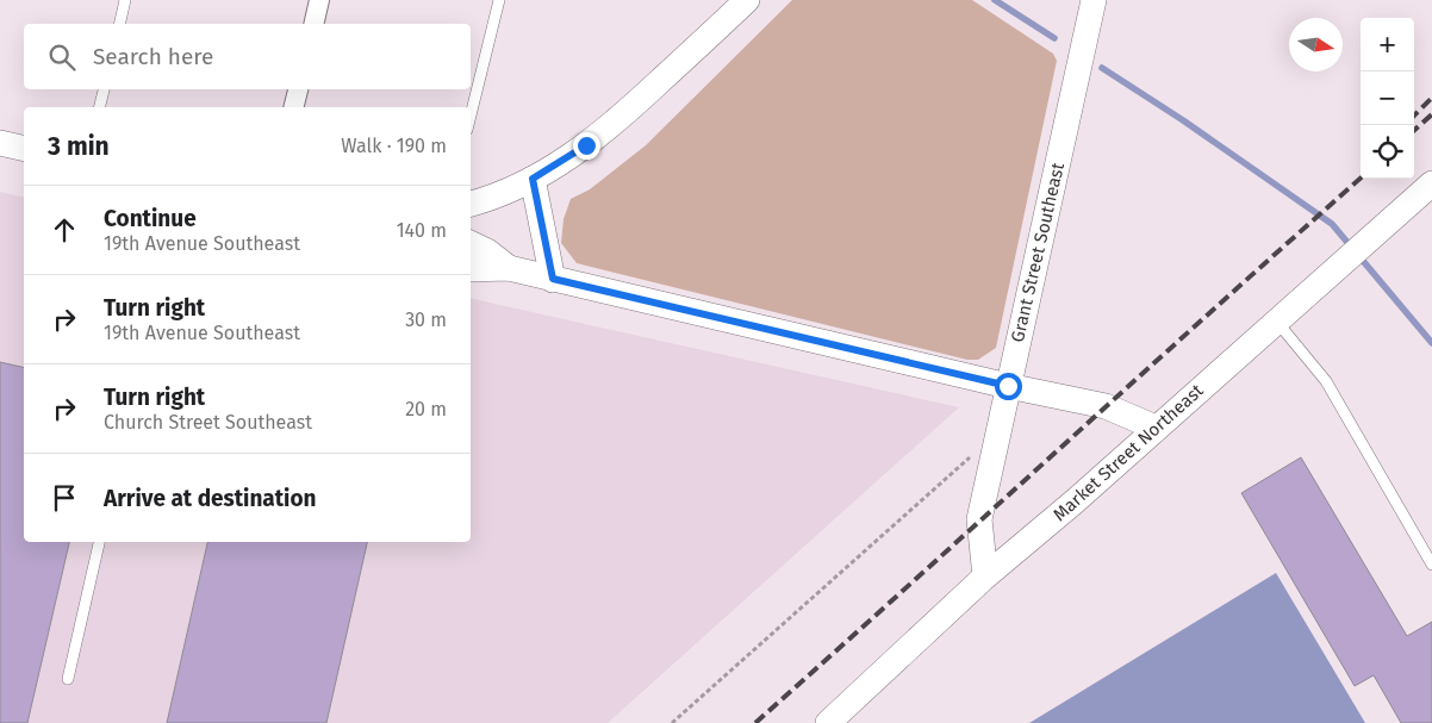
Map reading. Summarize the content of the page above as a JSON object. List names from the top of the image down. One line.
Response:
{"streets":{"street":["Grant Street Southeast","Market Street Northeast"]},"crossings":[["Grant Street Southeast","Market Street Northeast"]],"north":"right","page":{"map_buttons":["+","−"],"search":"Search here","heading":["3 min","Walk · 190 m"],"list":[["Continue","19th Avenue Southeast","140 m"],["Turn right","19th Avenue Southeast","30 m"],["Turn right","Church Street Southeast","20 m"],"Arrive at destination"]}}
